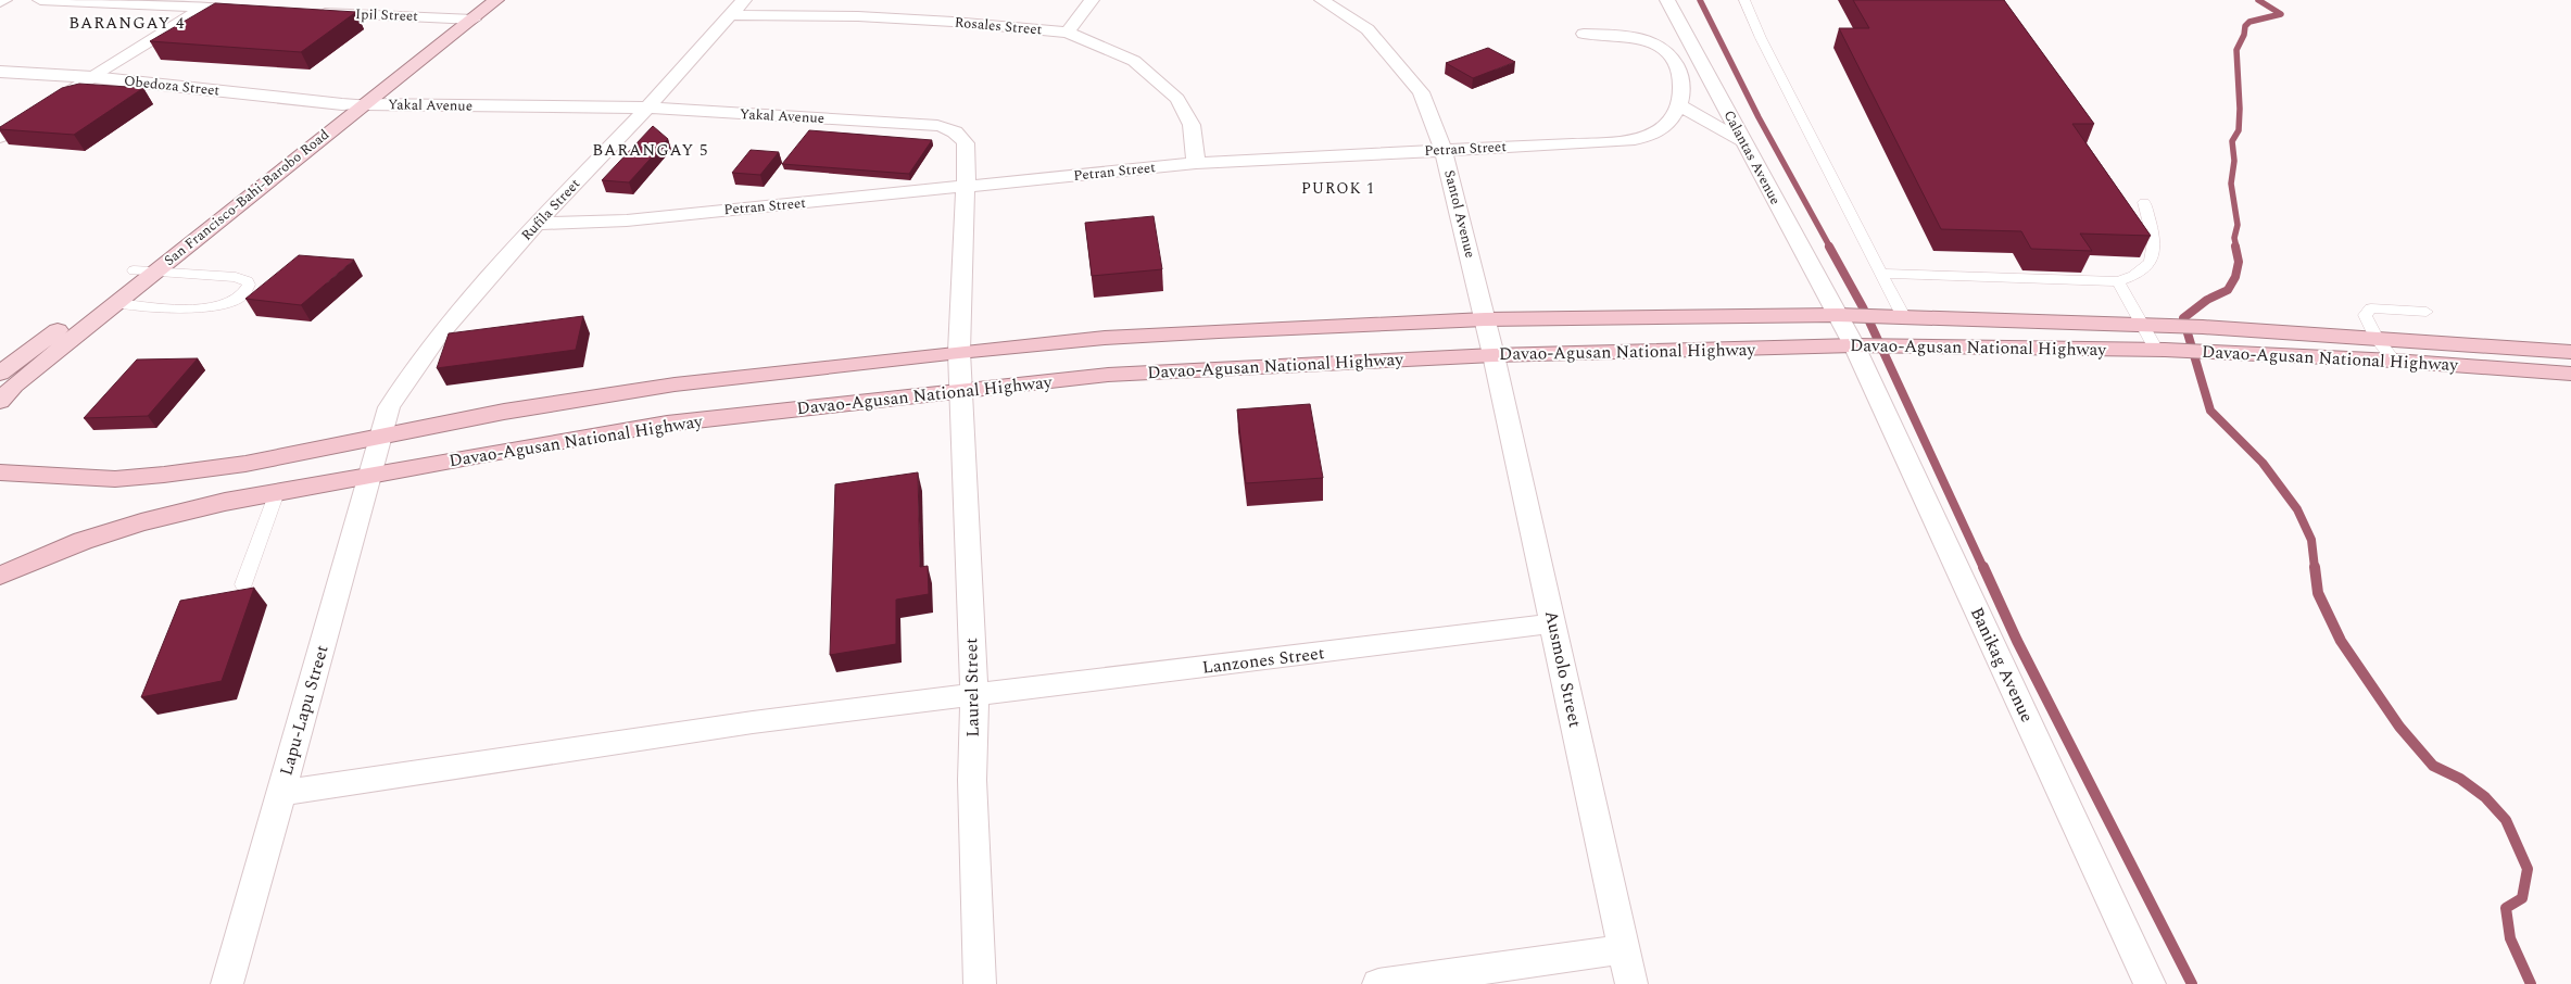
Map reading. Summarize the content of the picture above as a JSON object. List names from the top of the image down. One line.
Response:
{"streets":{"highway":["Davao-Agusan National Highway"],"main road":["San Francisco-Bahi-Barobo Road"],"street":["Ipil Street","Rosales Street","Obedoza Street","Yakal Avenue","Petran Street","Calantas Avenue","Rufila Street","Santol Avenue","Lanzones Street","Banikag Avenue","Ausmolo Street","Laurel Street","Lapu-Lapu Street"]},"crossings":[["Ipil Street","San Francisco-Bahi-Barobo Road"],["Rosales Street","Petran Street"],["Rosales Street","Rufila Street"],["Obedoza Street","Yakal Avenue"],["Obedoza Street","San Francisco-Bahi-Barobo Road"],["Yakal Avenue","Petran Street"],["Yakal Avenue","San Francisco-Bahi-Barobo Road"],["Yakal Avenue","Rufila Street"],["Yakal Avenue","Davao-Agusan National Highway"],["Yakal Avenue","Laurel Street"],["Petran Street","Rufila Street"],["Petran Street","Santol Avenue"],["Calantas Avenue","Davao-Agusan National Highway"],["Calantas Avenue","Banikag Avenue"],["Rufila Street","Davao-Agusan National Highway"],["Rufila Street","Lapu-Lapu Street"],["Santol Avenue","Davao-Agusan National Highway"],["Santol Avenue","Ausmolo Street"],["Davao-Agusan National Highway","Banikag Avenue"],["Davao-Agusan National Highway","Ausmolo Street"],["Davao-Agusan National Highway","Laurel Street"],["Davao-Agusan National Highway","Lapu-Lapu Street"],["Lanzones Street","Ausmolo Street"],["Lanzones Street","Laurel Street"],["Lanzones Street","Lapu-Lapu Street"]],"districts":["BARANGAY 4","BARANGAY 5","PUROK 1"]}
